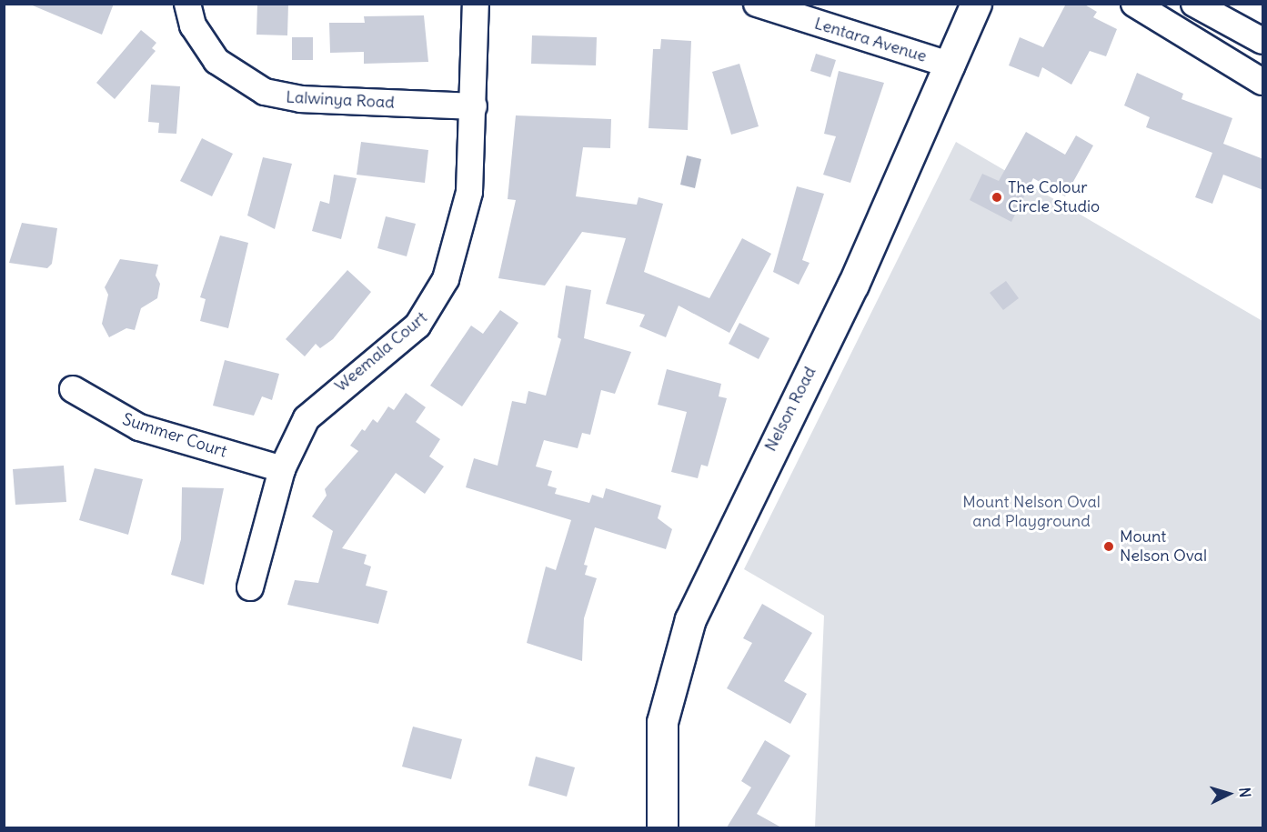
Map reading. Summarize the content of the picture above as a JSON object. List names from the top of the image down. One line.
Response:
{"streets":{"main road":["Nelson Road"],"street":["Lentara Avenue","Lalwinya Road","Weemala Court","Summer Court"]},"crossings":[["Lentara Avenue","Nelson Road"],["Lalwinya Road","Weemala Court"],["Weemala Court","Summer Court"]],"parks":["Mount Nelson Oval and Playground"],"places":["The Colour Circle Studio","Mount Nelson Oval"],"north":"right"}
